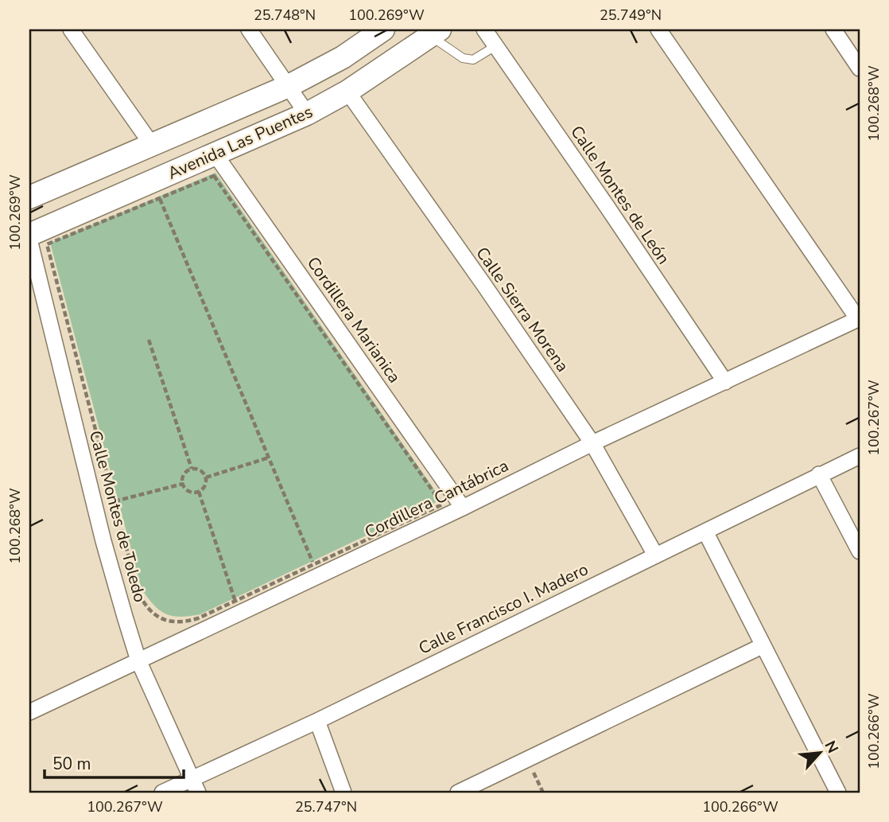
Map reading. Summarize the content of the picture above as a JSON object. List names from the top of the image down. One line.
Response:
{"streets":{"street":["Avenida Las Puentes","Calle Montes de León","Calle Sierra Morena","Cordillera Marianica","Cordillera Cantábrica","Calle Montes de Toledo","Calle Francisco I. Madero"]},"crossings":[["Avenida Las Puentes","Calle Sierra Morena"],["Avenida Las Puentes","Cordillera Marianica"],["Calle Montes de León","Cordillera Cantábrica"],["Calle Sierra Morena","Cordillera Cantábrica"],["Calle Sierra Morena","Calle Francisco I. Madero"],["Cordillera Marianica","Cordillera Cantábrica"],["Cordillera Cantábrica","Calle Montes de Toledo"],["Calle Montes de Toledo","Calle Francisco I. Madero"]],"scale_bar":"50 m","north":"top right","coordinates":["25.748°N","100.269°W","25.749°N","100.268°W","100.267°W","100.266°W","25.747°N"]}
